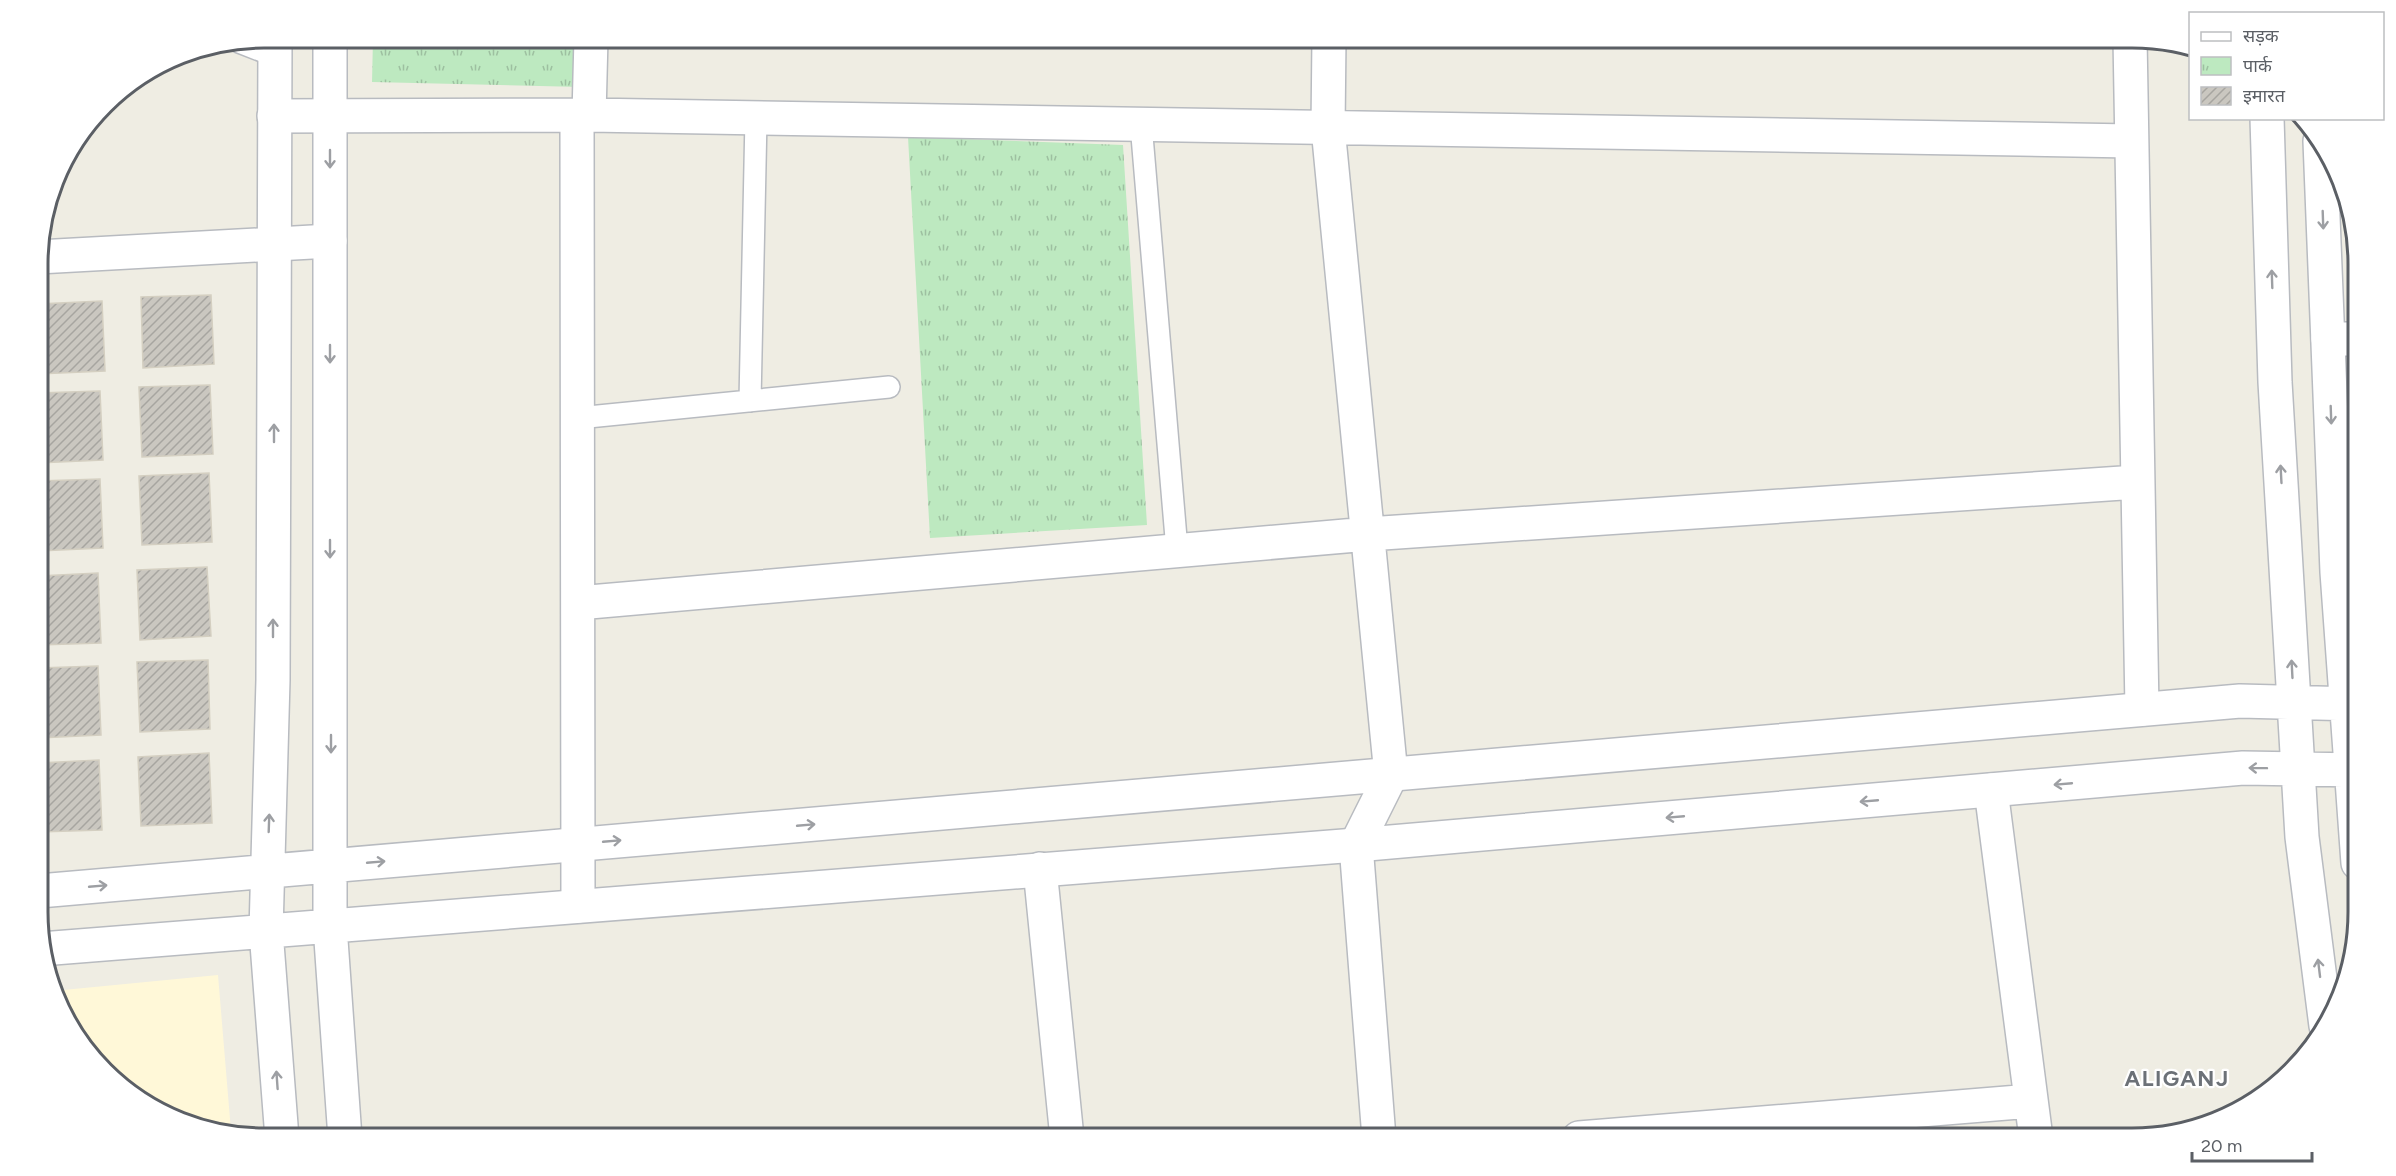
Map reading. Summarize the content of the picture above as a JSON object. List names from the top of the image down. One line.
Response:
{"districts":["ALIGANJ"],"legend":["सड़क","पार्क","इमारत"],"scale_bar":"20 m"}
